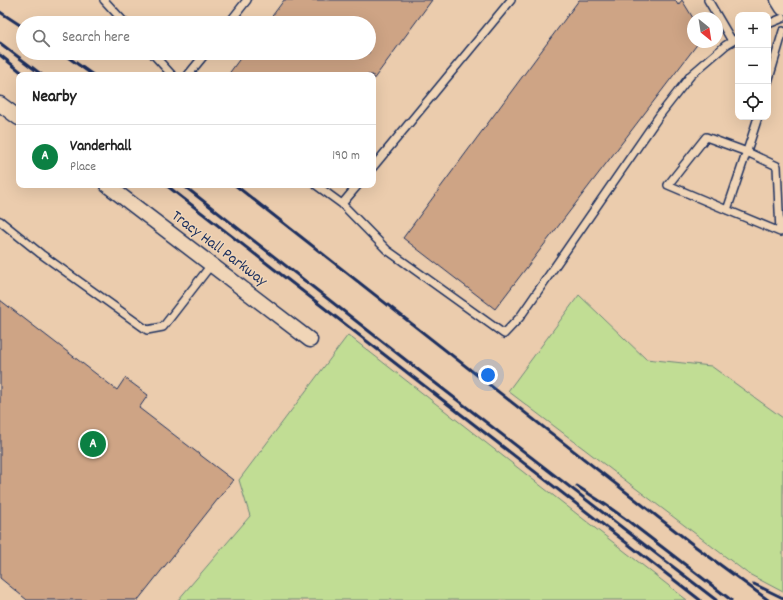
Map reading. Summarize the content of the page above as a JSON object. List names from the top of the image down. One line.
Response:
{"streets":{"street":["Tracy Hall Parkway"]},"north":"bottom right","page":{"map_buttons":["+","−"],"search":"Search here","heading":"Nearby","list":[{"mark":"A","name":"Vanderhall","note":"Place","value":"190 m"}],"pins":"A"}}
